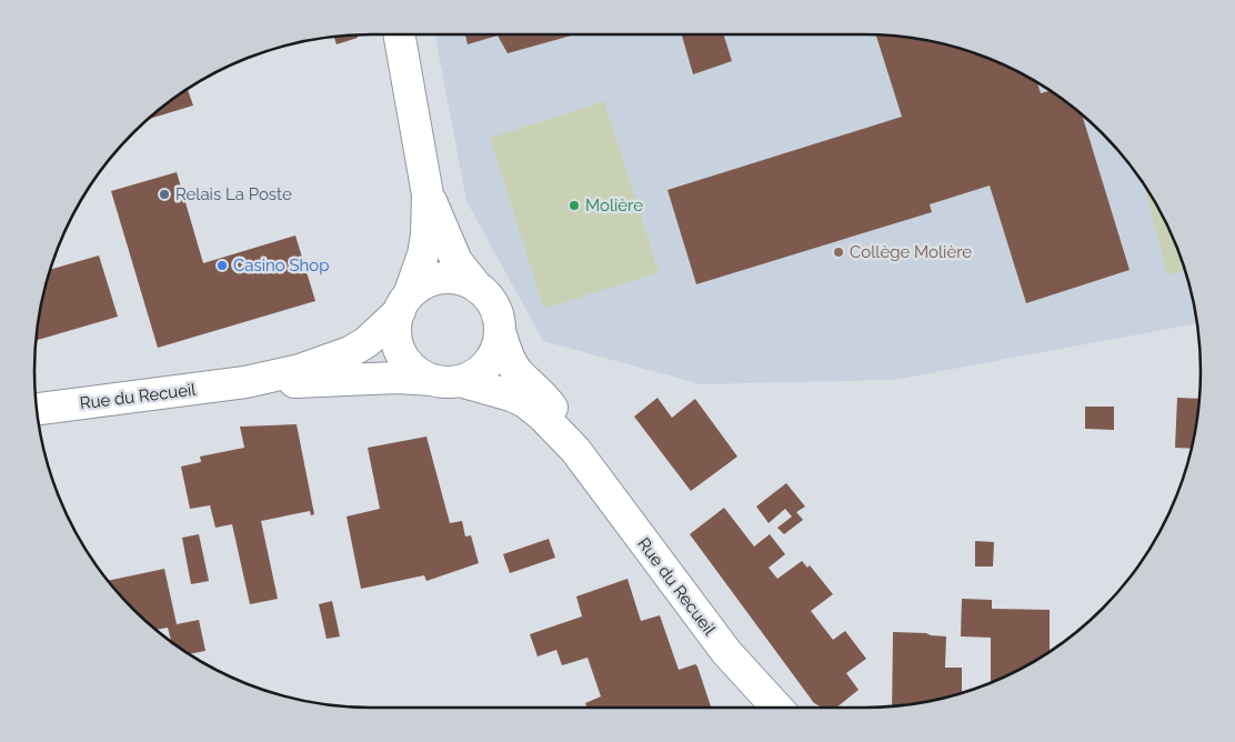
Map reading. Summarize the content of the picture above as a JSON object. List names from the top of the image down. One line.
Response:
{"streets":{"street":["Rue du Recueil"]},"places":["Relais La Poste","Molière","Collège Molière","Casino Shop"]}
